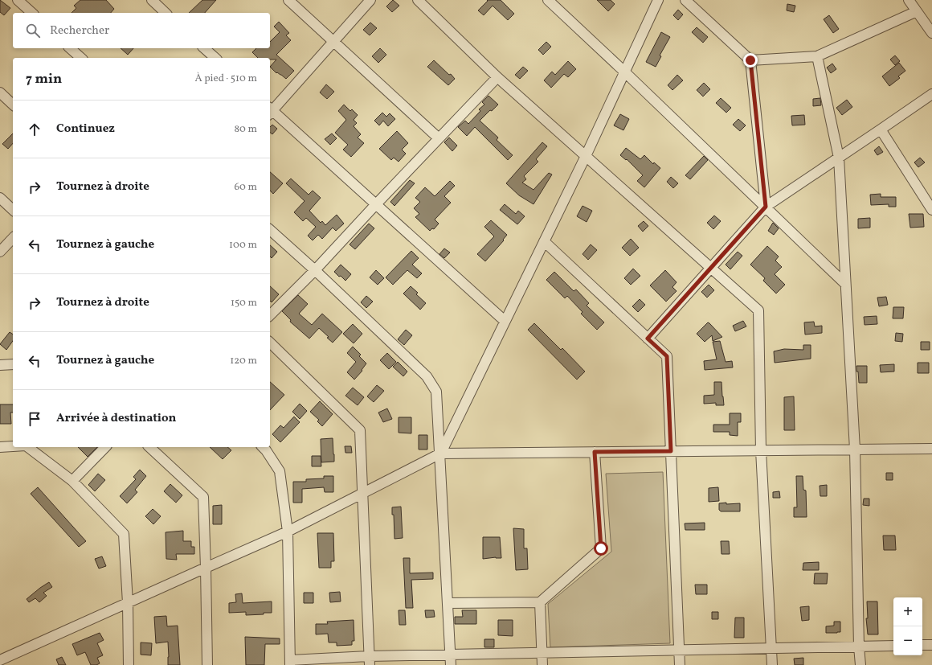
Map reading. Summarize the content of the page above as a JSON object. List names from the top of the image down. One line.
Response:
{"page":{"search":"Rechercher","heading":["7 min","À pied · 510 m"],"list":[["Continuez","80 m"],["Tournez à droite","60 m"],["Tournez à gauche","100 m"],["Tournez à droite","150 m"],["Tournez à gauche","120 m"],"Arrivée à destination"],"map_buttons":["+","−"]}}
